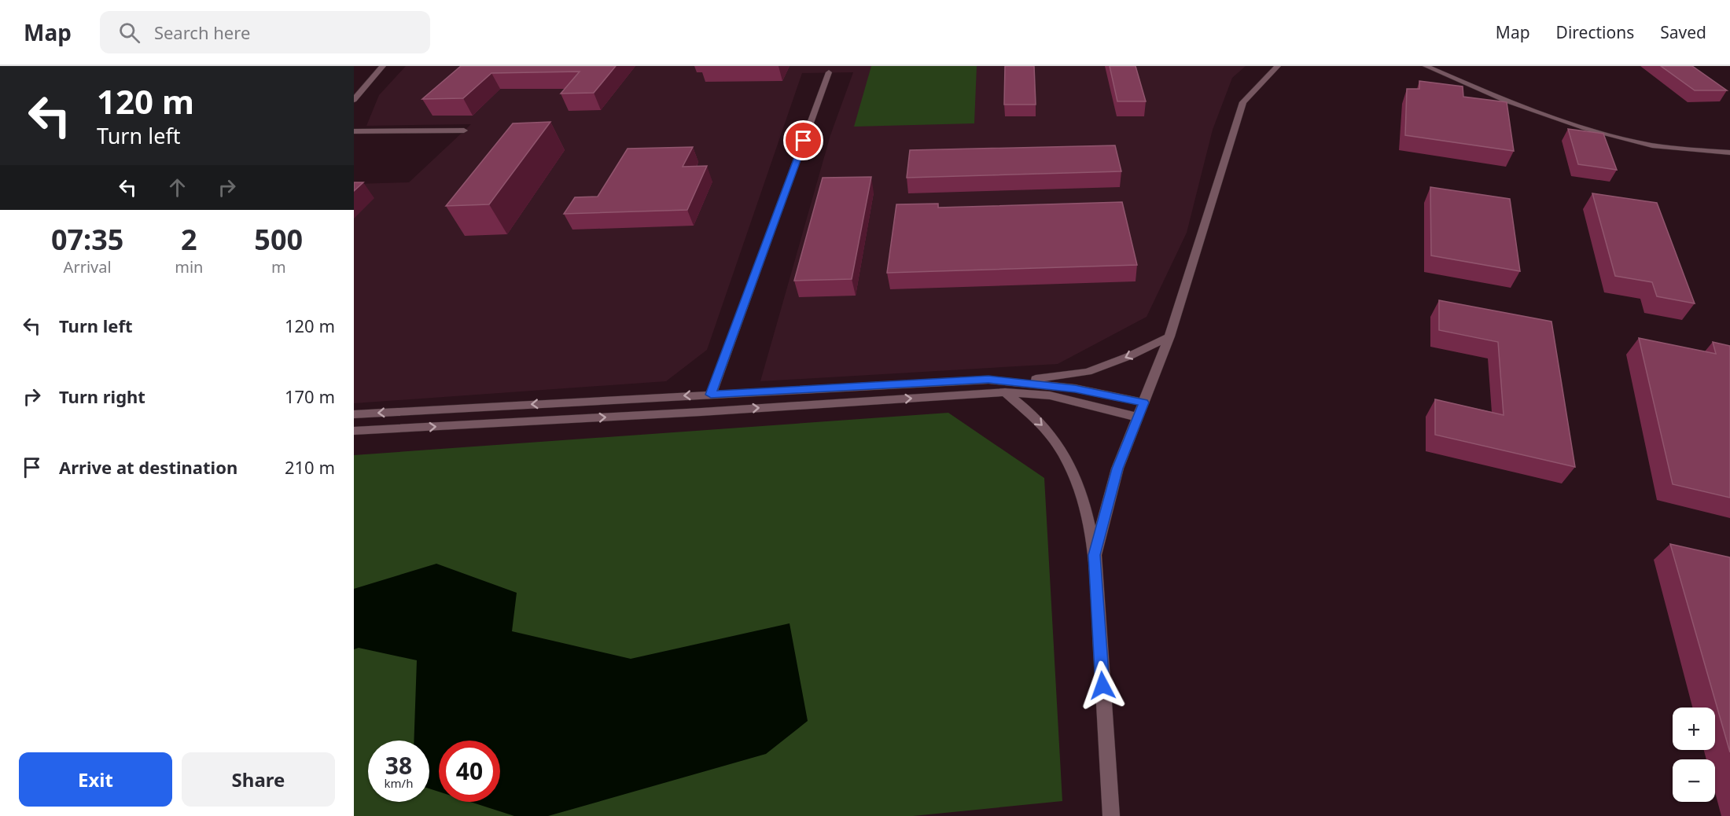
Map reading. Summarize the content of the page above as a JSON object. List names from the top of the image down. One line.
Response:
{"page":{"header":"Map","search":"Search here","nav":["Map","Directions","Saved"],"turn":["120 m","Turn left"],"eta":["07:35","Arrival","2","min","500","m"],"list":[{"name":"Turn left","value":"120 m"},{"name":"Turn right","value":"170 m"},{"name":"Arrive at destination","value":"210 m"}],"map_buttons":["+","−"],"speed":"38 km/h","limit":"40","buttons":["Exit","Share"]}}
